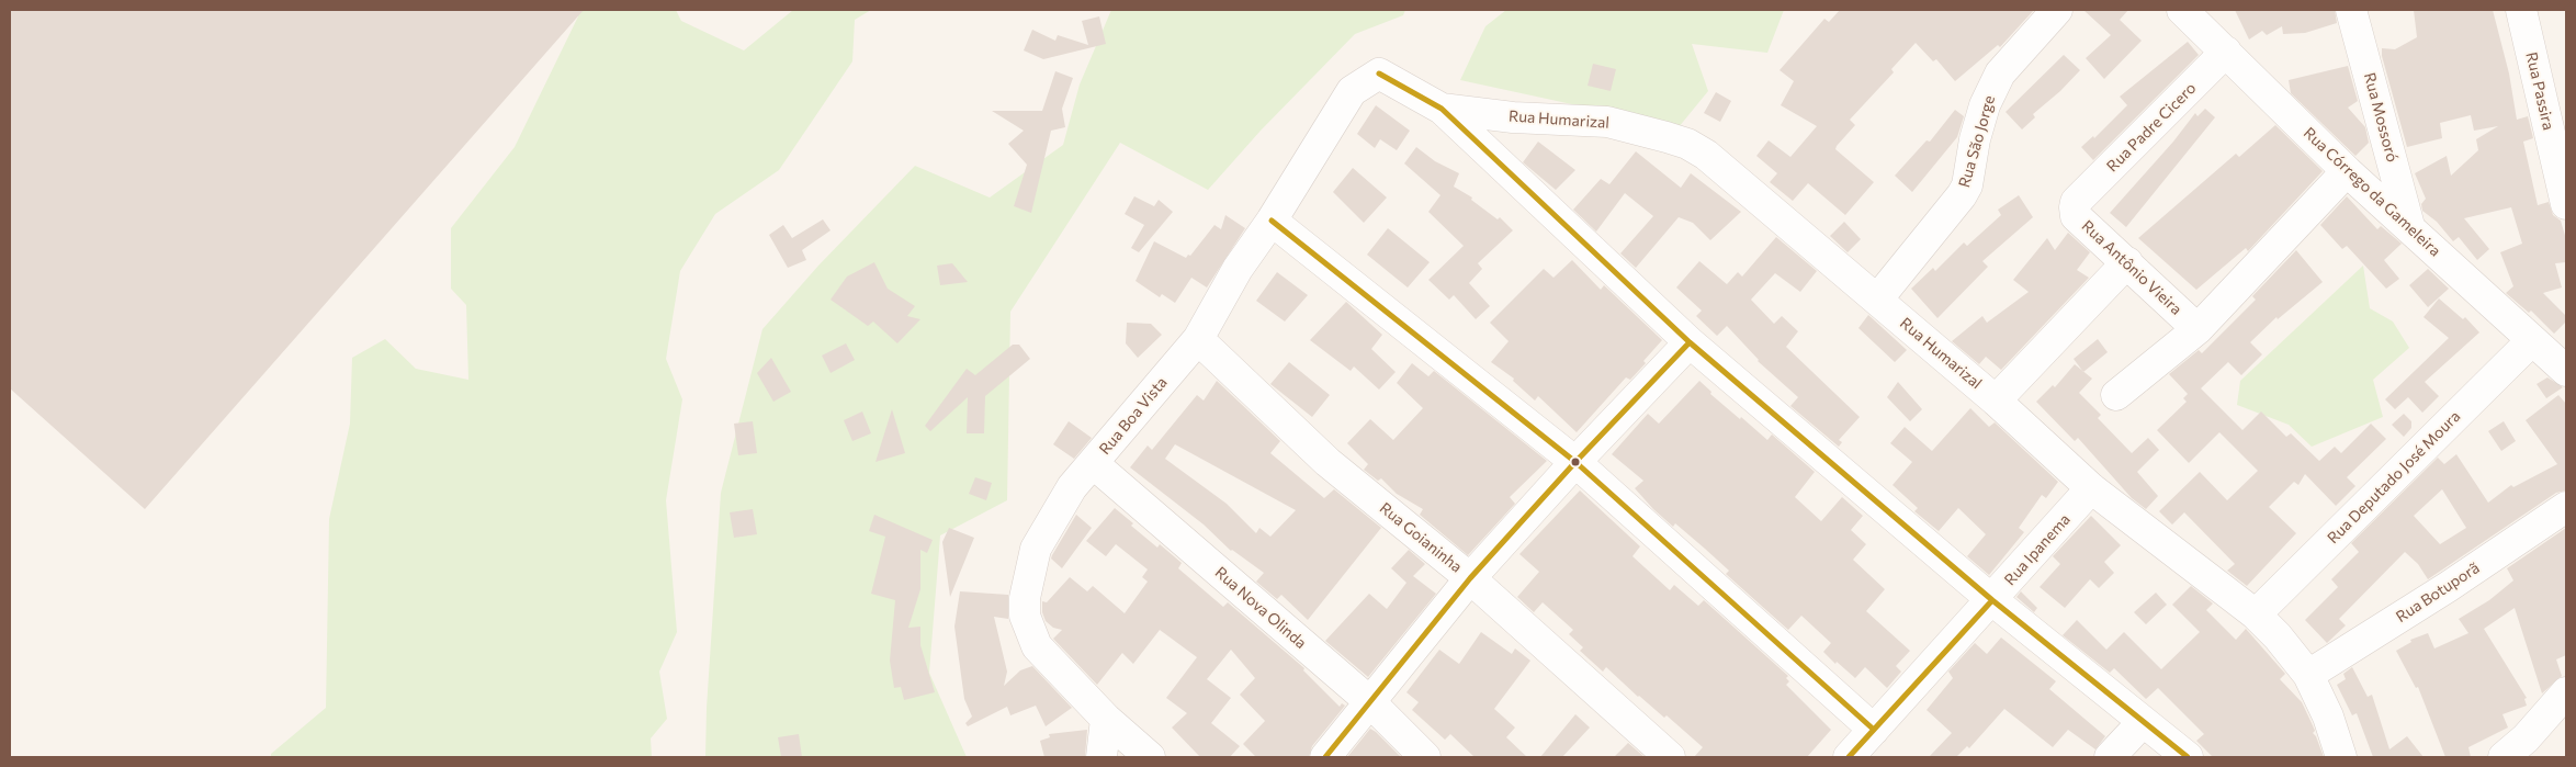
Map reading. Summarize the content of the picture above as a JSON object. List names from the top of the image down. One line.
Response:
{"streets":{"street":["Rua Passira","Rua Mossoró","Rua Humarizal","Rua Padre Cicero","Rua São Jorge","Rua Córrego da Gameleira","Rua Antônio Vieira","Rua Boa Vista","Rua Deputado José Moura","Rua Goianinha","Rua Ipanema","Rua Botuporã","Rua Nova Olinda"]},"crossings":[["Rua Mossoró","Rua Córrego da Gameleira"],["Rua Humarizal","Rua São Jorge"],["Rua Humarizal","Rua Boa Vista"],["Rua Humarizal","Rua Deputado José Moura"],["Rua Humarizal","Rua Ipanema"],["Rua Humarizal","Rua Botuporã"],["Rua Padre Cicero","Rua Córrego da Gameleira"],["Rua Padre Cicero","Rua Antônio Vieira"],["Rua Córrego da Gameleira","Rua Deputado José Moura"],["Rua Boa Vista","Rua Goianinha"],["Rua Boa Vista","Rua Nova Olinda"]]}
